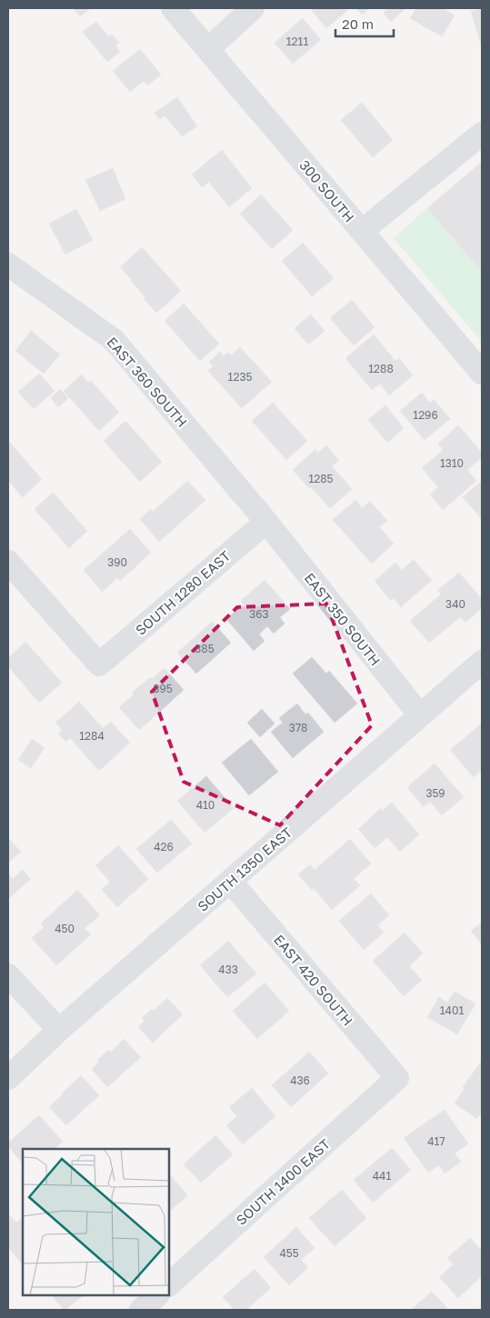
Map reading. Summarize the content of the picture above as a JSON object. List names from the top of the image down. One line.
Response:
{"streets":{"street":["300 SOUTH","EAST 360 SOUTH","SOUTH 1280 EAST","EAST 350 SOUTH","SOUTH 1350 EAST","EAST 420 SOUTH","SOUTH 1400 EAST"]},"crossings":[["EAST 360 SOUTH","SOUTH 1280 EAST"],["EAST 360 SOUTH","EAST 350 SOUTH"],["SOUTH 1280 EAST","EAST 350 SOUTH"],["EAST 350 SOUTH","SOUTH 1350 EAST"],["SOUTH 1350 EAST","EAST 420 SOUTH"],["EAST 420 SOUTH","SOUTH 1400 EAST"]],"house_numbers":["1211","1288","1235","1296","1310","1285","390","340","363","385","395","378","1284","359","410","426","450","433","1401","436","417","441","455"],"scale_bar":"20 m"}
